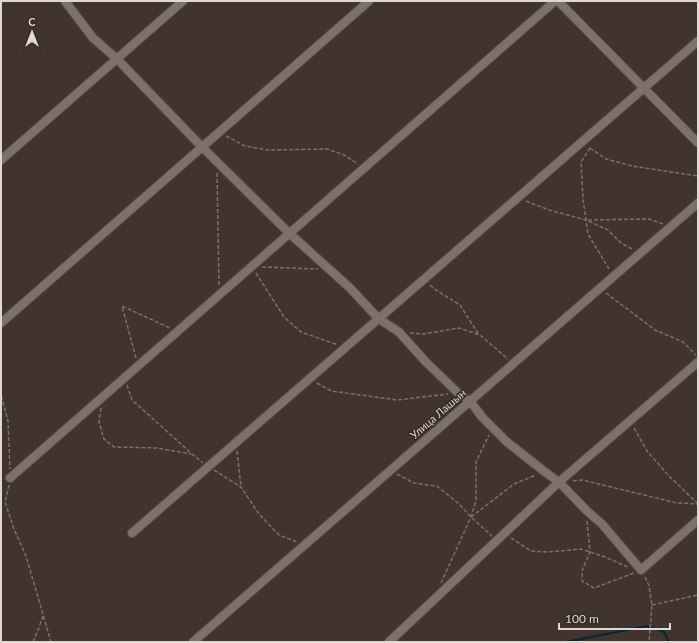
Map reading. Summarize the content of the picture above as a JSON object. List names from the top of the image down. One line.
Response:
{"streets":{"street":["Улица Лашын"]},"scale_bar":"100 m","north":"top"}
